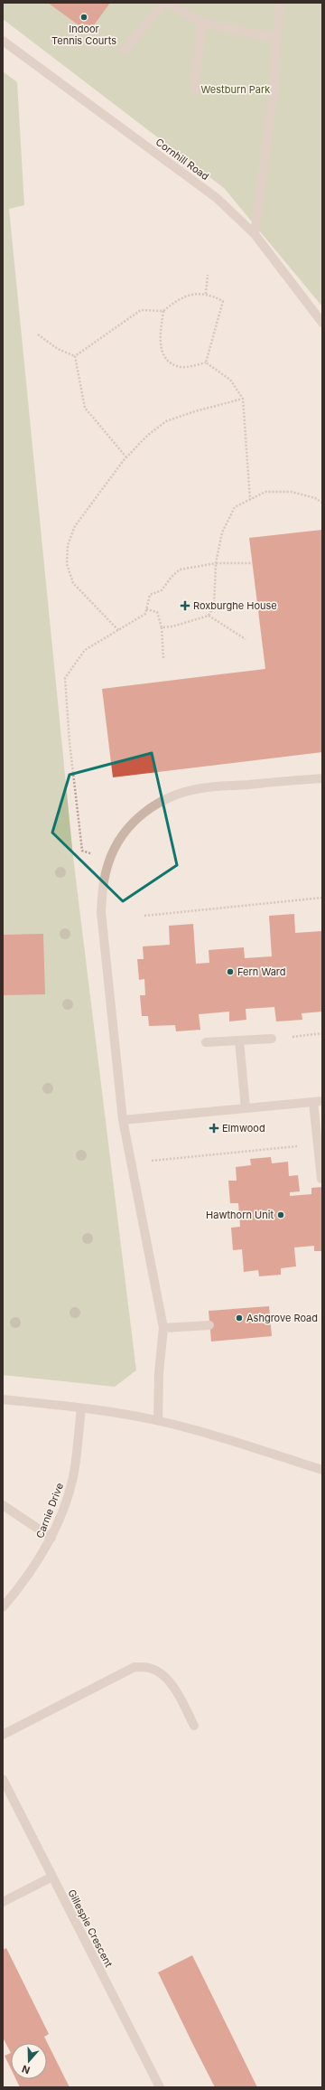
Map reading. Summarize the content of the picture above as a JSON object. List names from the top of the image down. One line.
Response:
{"streets":{"street":["Cornhill Road","Carnie Drive","Gillespie Crescent"]},"parks":["Westburn Park"],"places":{"other":["Indoor Tennis Courts","Fern Ward","Hawthorn Unit","Ashgrove Road"],"health":["Roxburghe House","Elmwood"]},"north":"bottom"}
